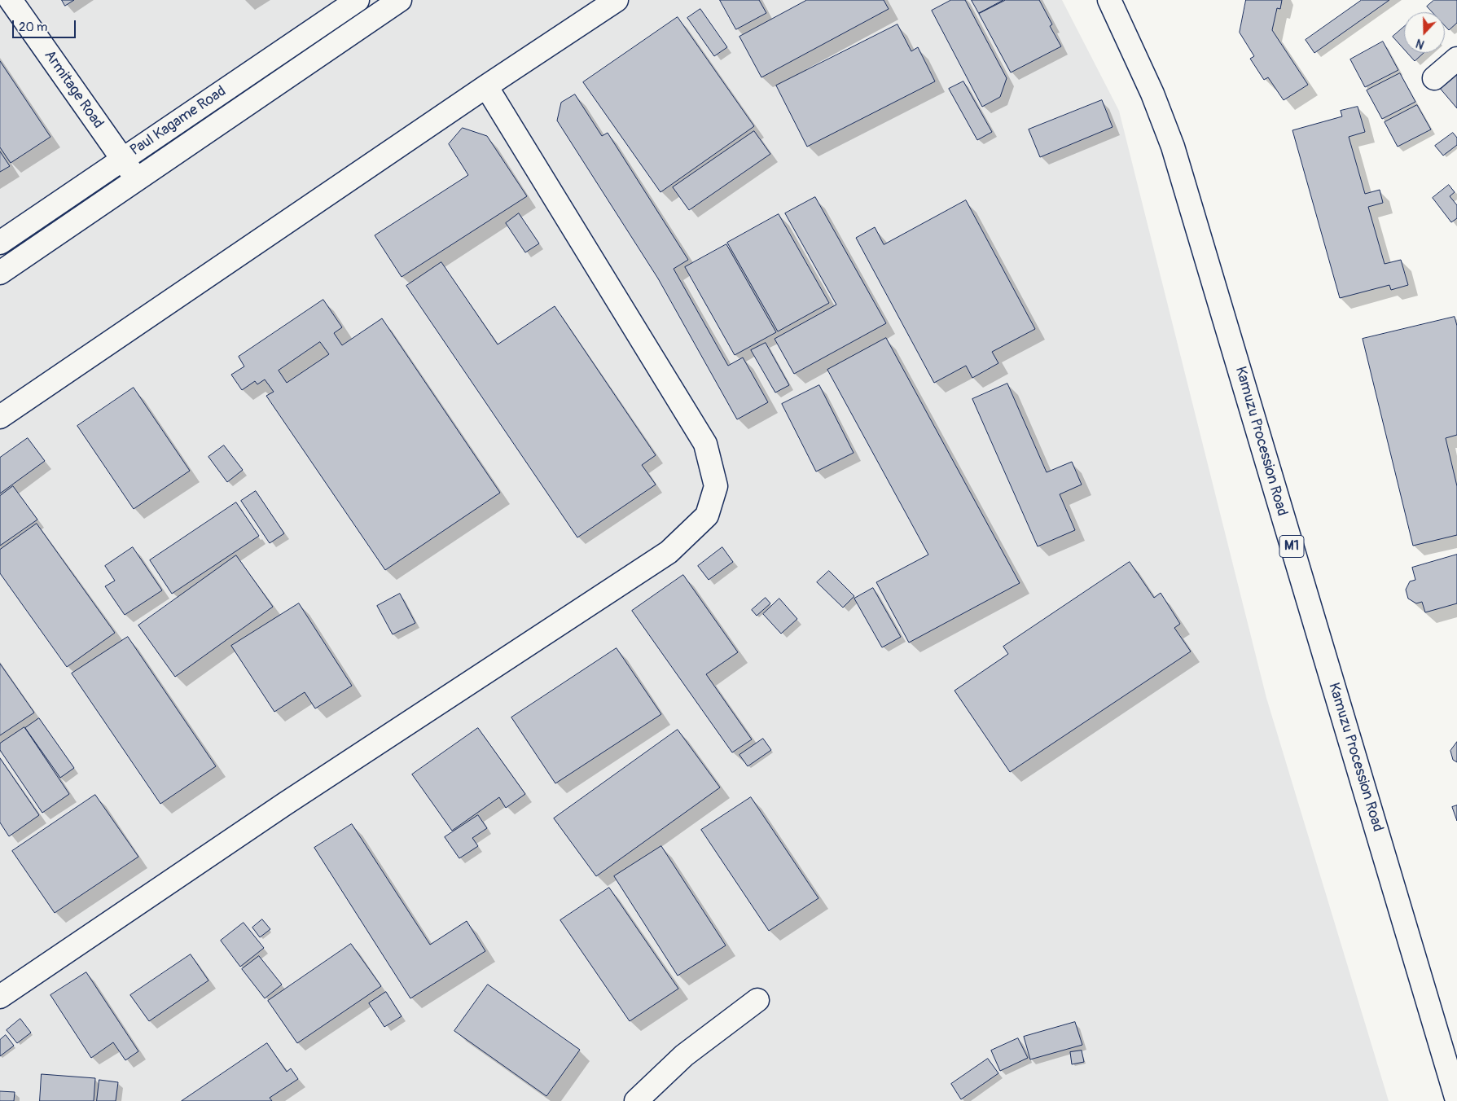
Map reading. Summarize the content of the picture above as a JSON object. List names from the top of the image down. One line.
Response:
{"streets":{"main road":["Armitage Road","Paul Kagame Road","Kamuzu Procession Road","M1"]},"crossings":[["Armitage Road","Paul Kagame Road"]],"scale_bar":"20 m","north":"bottom"}
